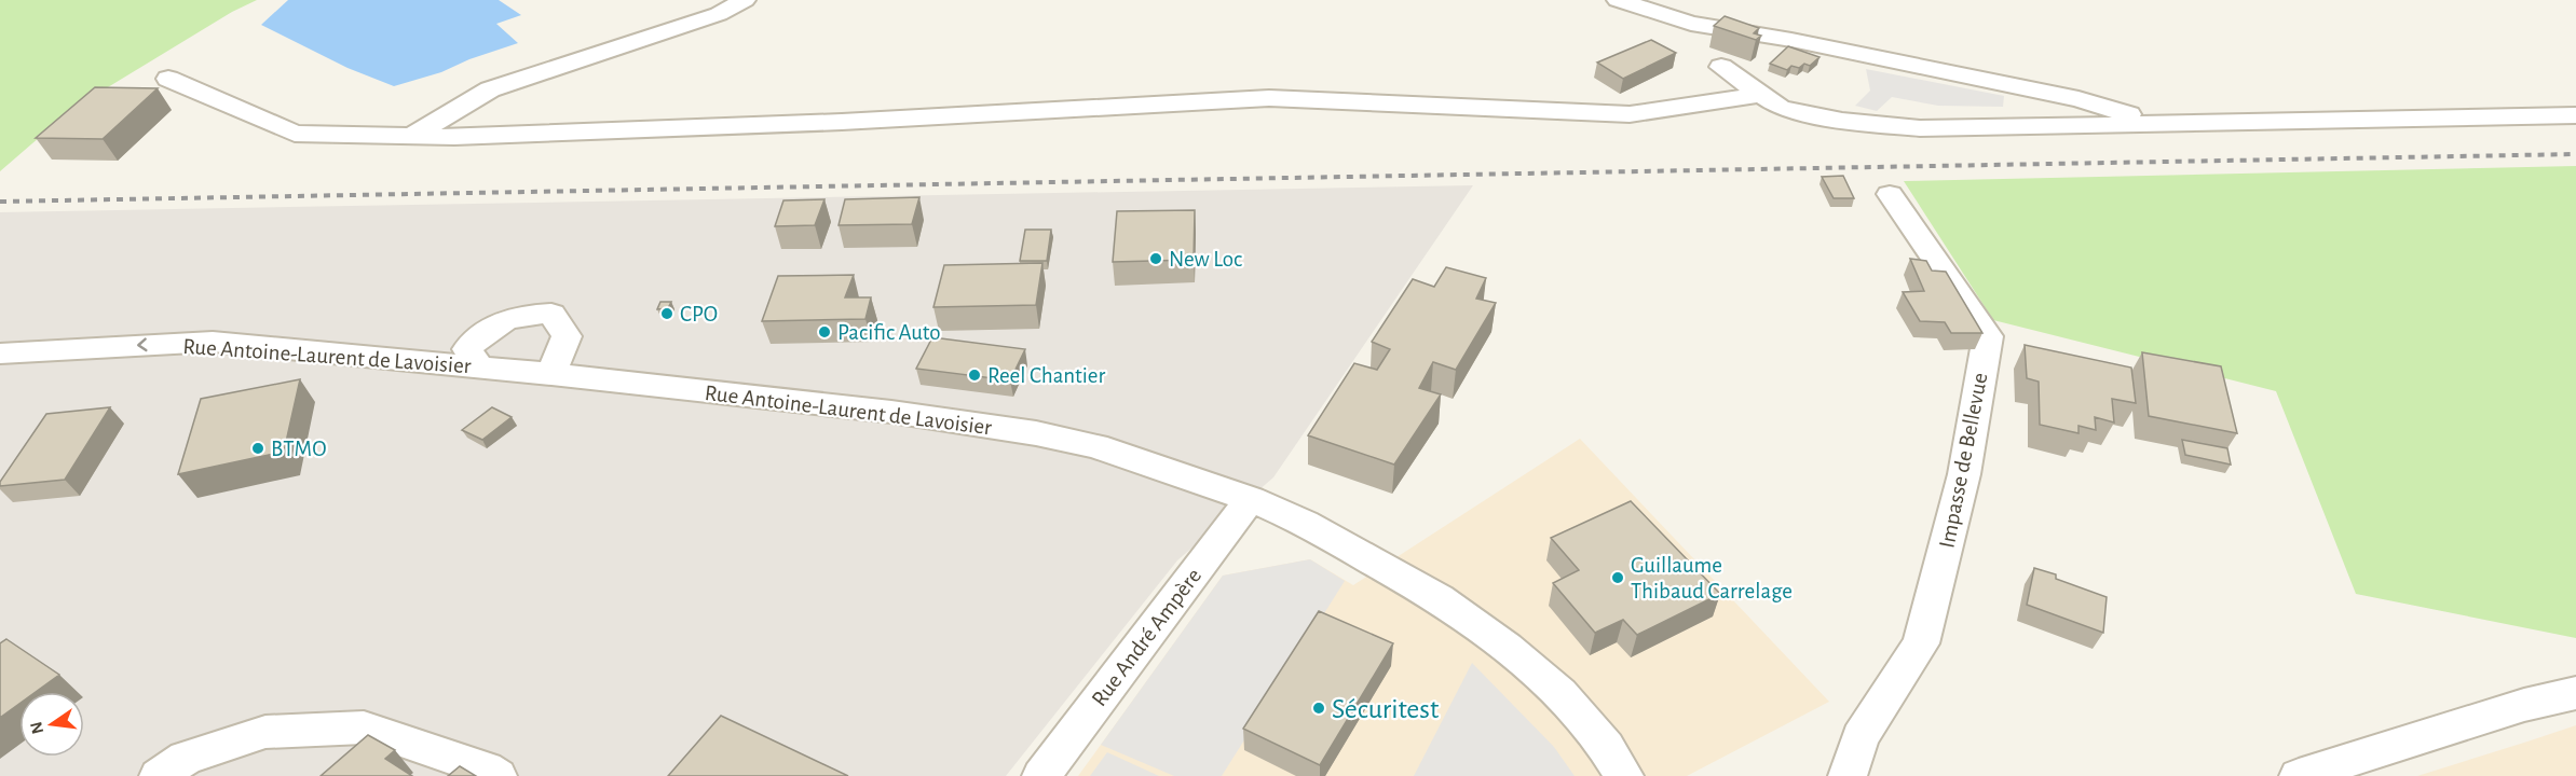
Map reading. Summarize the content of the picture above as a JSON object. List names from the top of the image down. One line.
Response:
{"streets":{"street":["Rue Antoine-Laurent de Lavoisier","Impasse de Bellevue","Rue André Ampère"]},"crossings":[["Rue Antoine-Laurent de Lavoisier","Rue André Ampère"]],"places":["New Loc","CPO","Pacific Auto","Reel Chantier","BTMO","Guillaume Thibaud Carrelage","Sécuritest"],"north":"left"}
